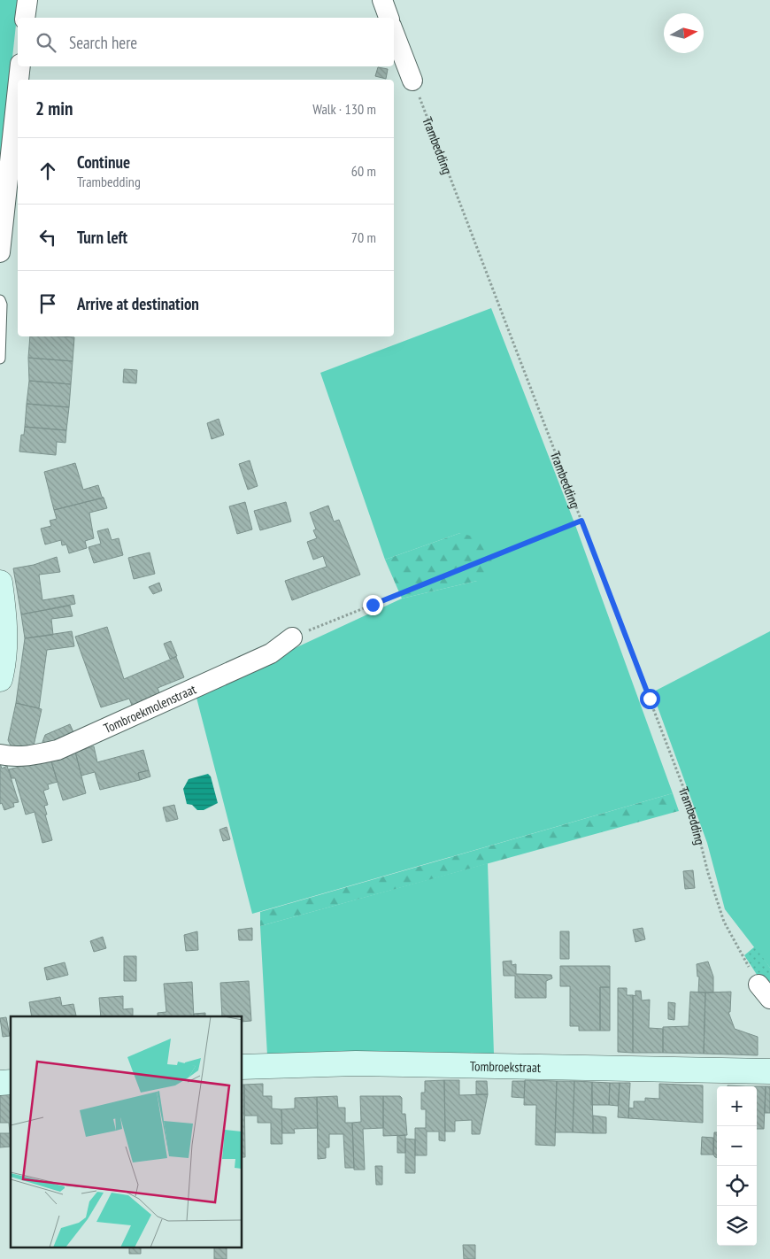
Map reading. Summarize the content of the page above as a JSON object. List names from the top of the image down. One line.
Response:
{"streets":{"street":["Tombroekmolenstraat","Tombroekstraat"],"path":["Trambedding"]},"north":"right","page":{"search":"Search here","heading":["2 min","Walk · 130 m"],"list":[["Continue","Trambedding","60 m"],["Turn left","70 m"],"Arrive at destination"],"map_buttons":["+","−"]}}
